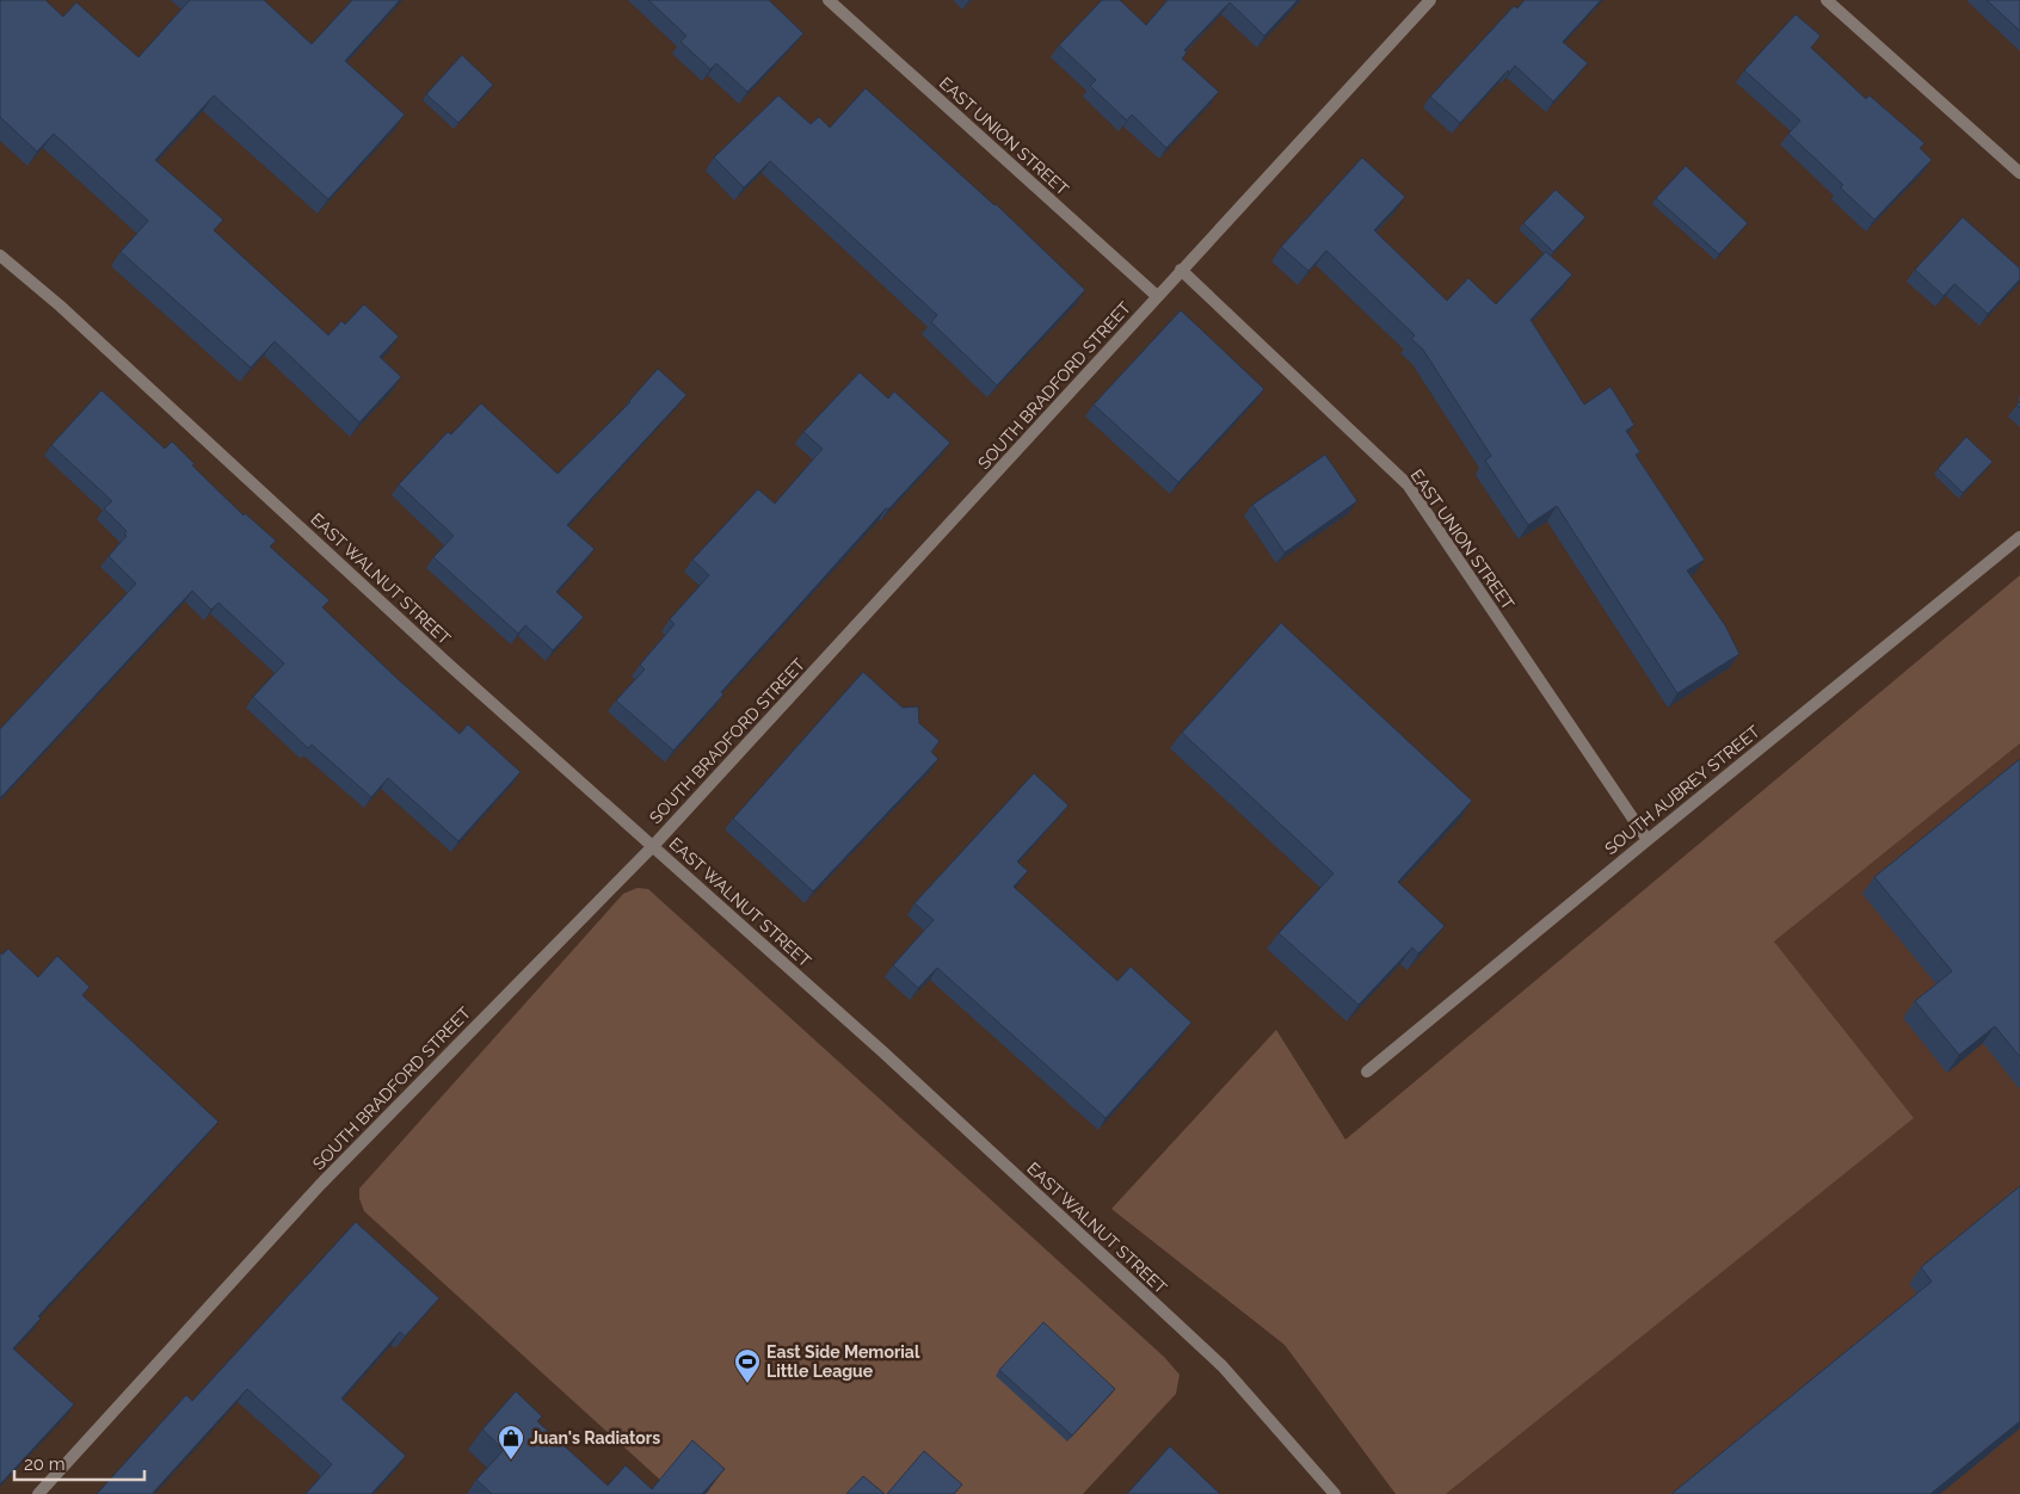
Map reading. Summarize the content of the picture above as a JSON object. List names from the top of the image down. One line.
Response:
{"streets":{"street":["EAST UNION STREET","SOUTH BRADFORD STREET","EAST WALNUT STREET","SOUTH AUBREY STREET"]},"crossings":[["EAST UNION STREET","SOUTH BRADFORD STREET"],["EAST UNION STREET","SOUTH AUBREY STREET"],["SOUTH BRADFORD STREET","EAST WALNUT STREET"]],"places":{"sports":["East Side Memorial Little League"],"shop":["Juan's Radiators"]},"scale_bar":"20 m"}
